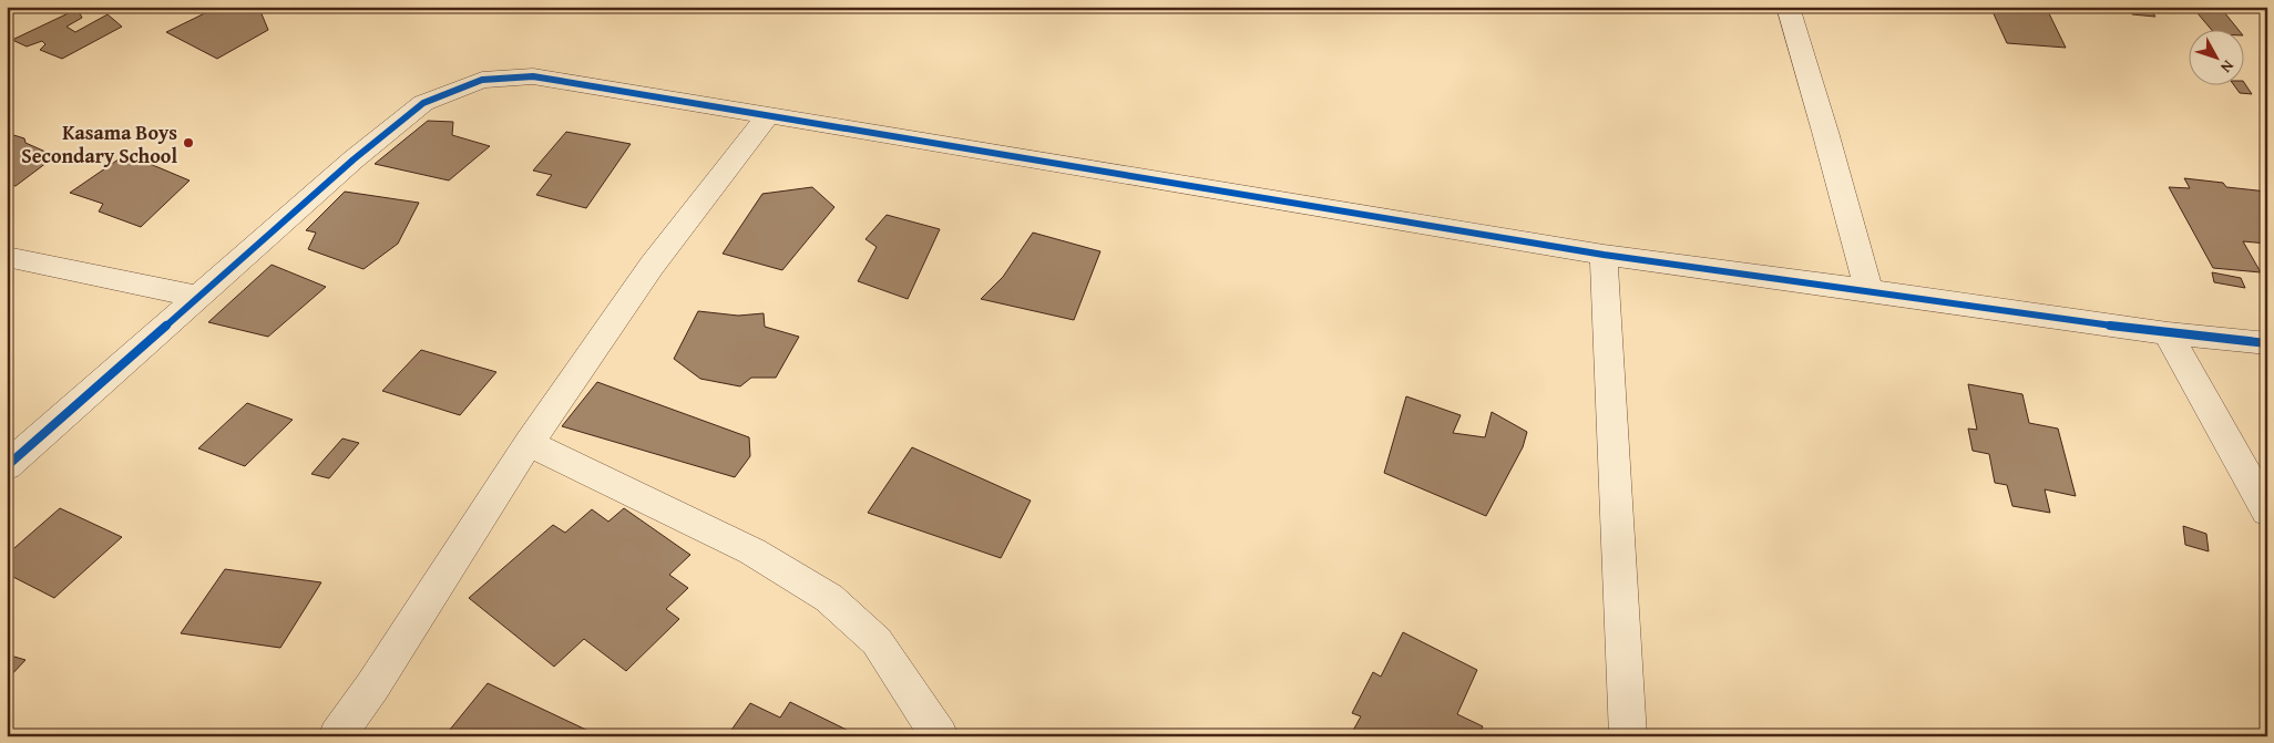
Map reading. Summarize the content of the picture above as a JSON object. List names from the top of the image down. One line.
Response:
{"places":["Kasama Boys Secondary School"],"north":"bottom right"}
